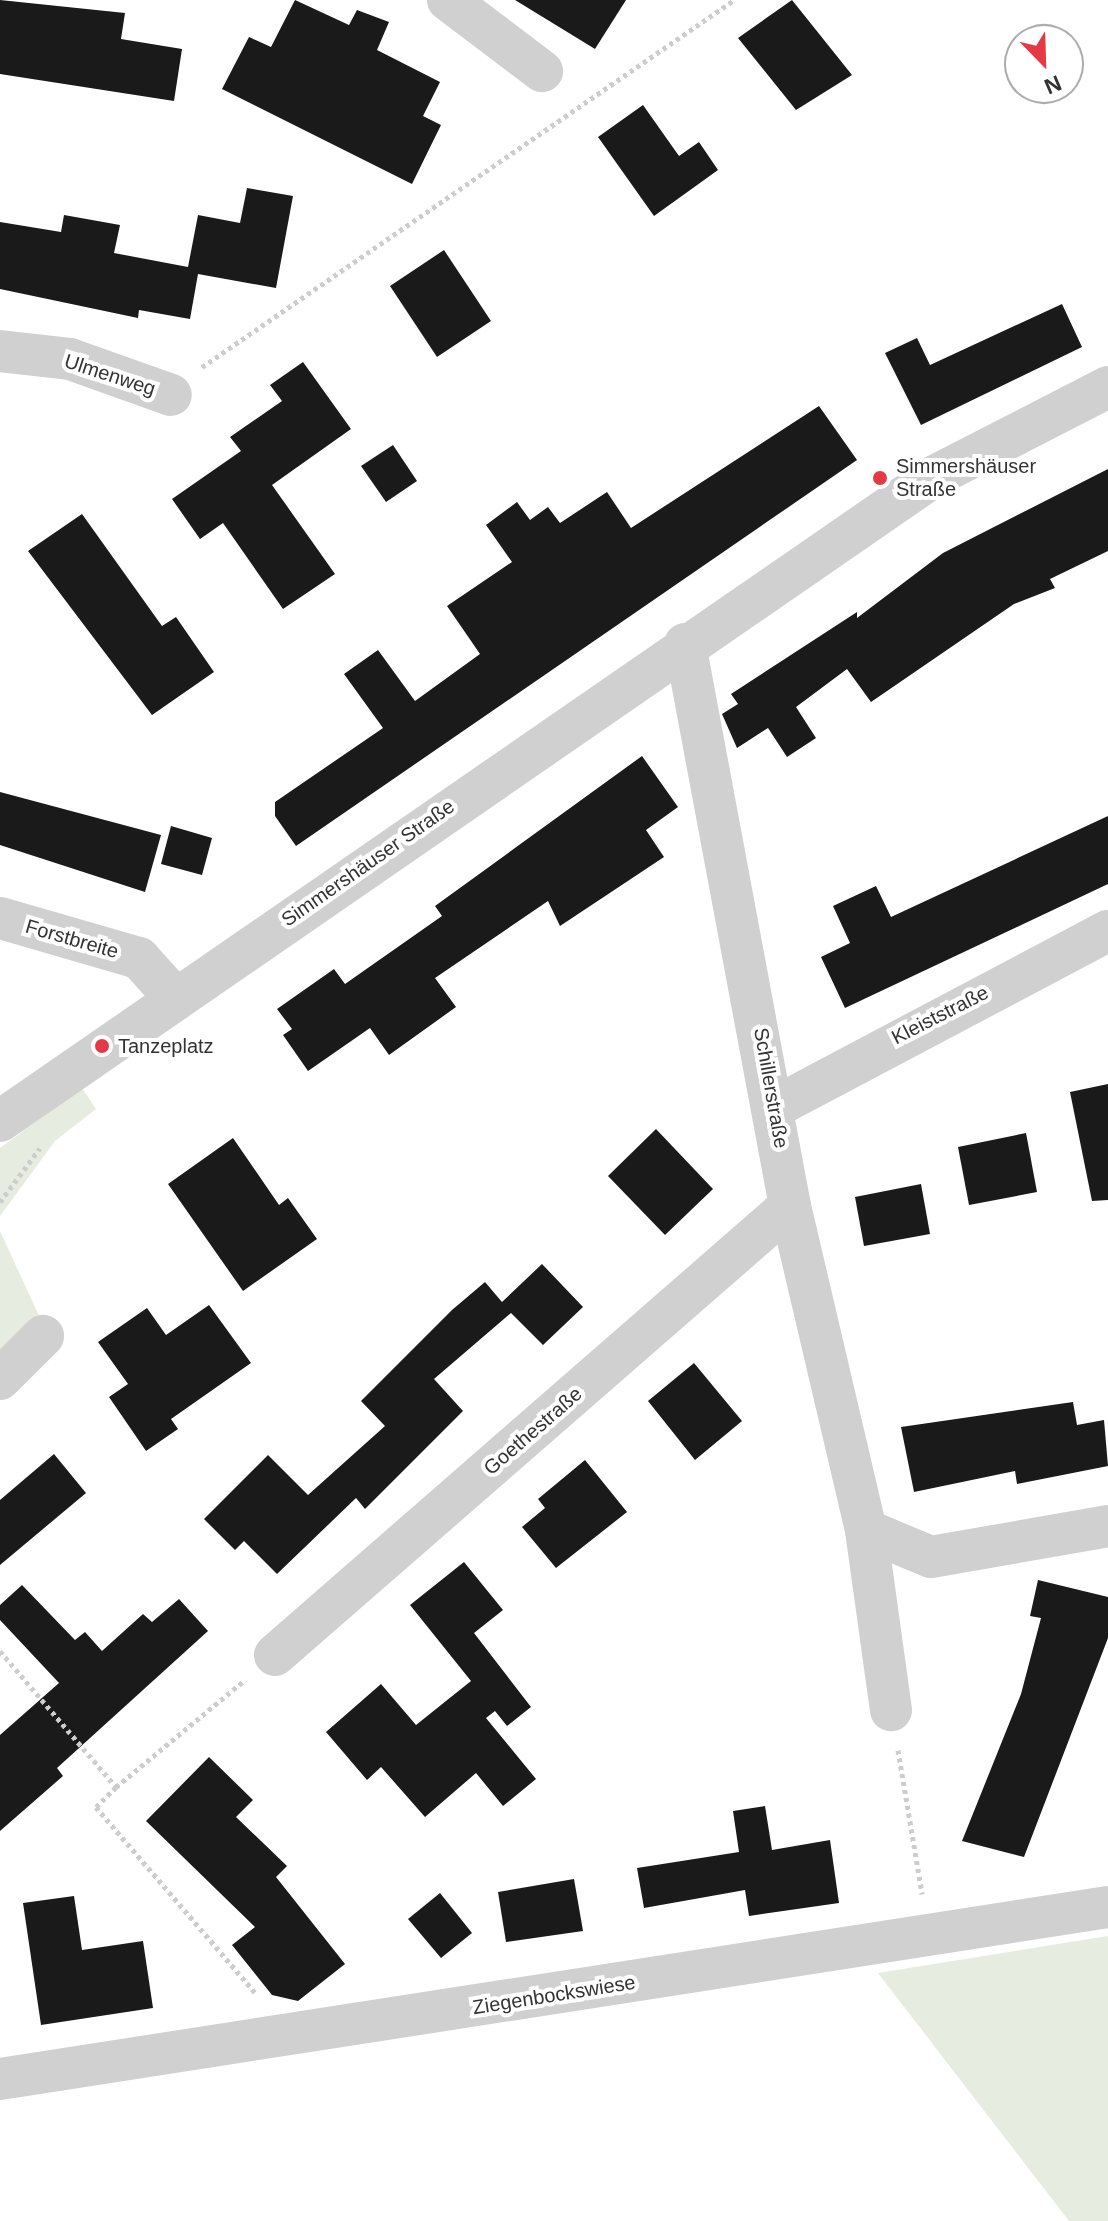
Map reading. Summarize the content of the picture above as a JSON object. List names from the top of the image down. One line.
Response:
{"streets":{"street":["Ulmenweg","Simmershäuser Straße","Forstbreite","Kleiststraße","Schillerstraße","Goethestraße","Ziegenbockswiese"]},"crossings":[["Simmershäuser Straße","Forstbreite"],["Simmershäuser Straße","Schillerstraße"],["Kleiststraße","Schillerstraße"],["Schillerstraße","Goethestraße"]],"places":["Simmershäuser Straße","Tanzeplatz"],"north":"bottom right"}
